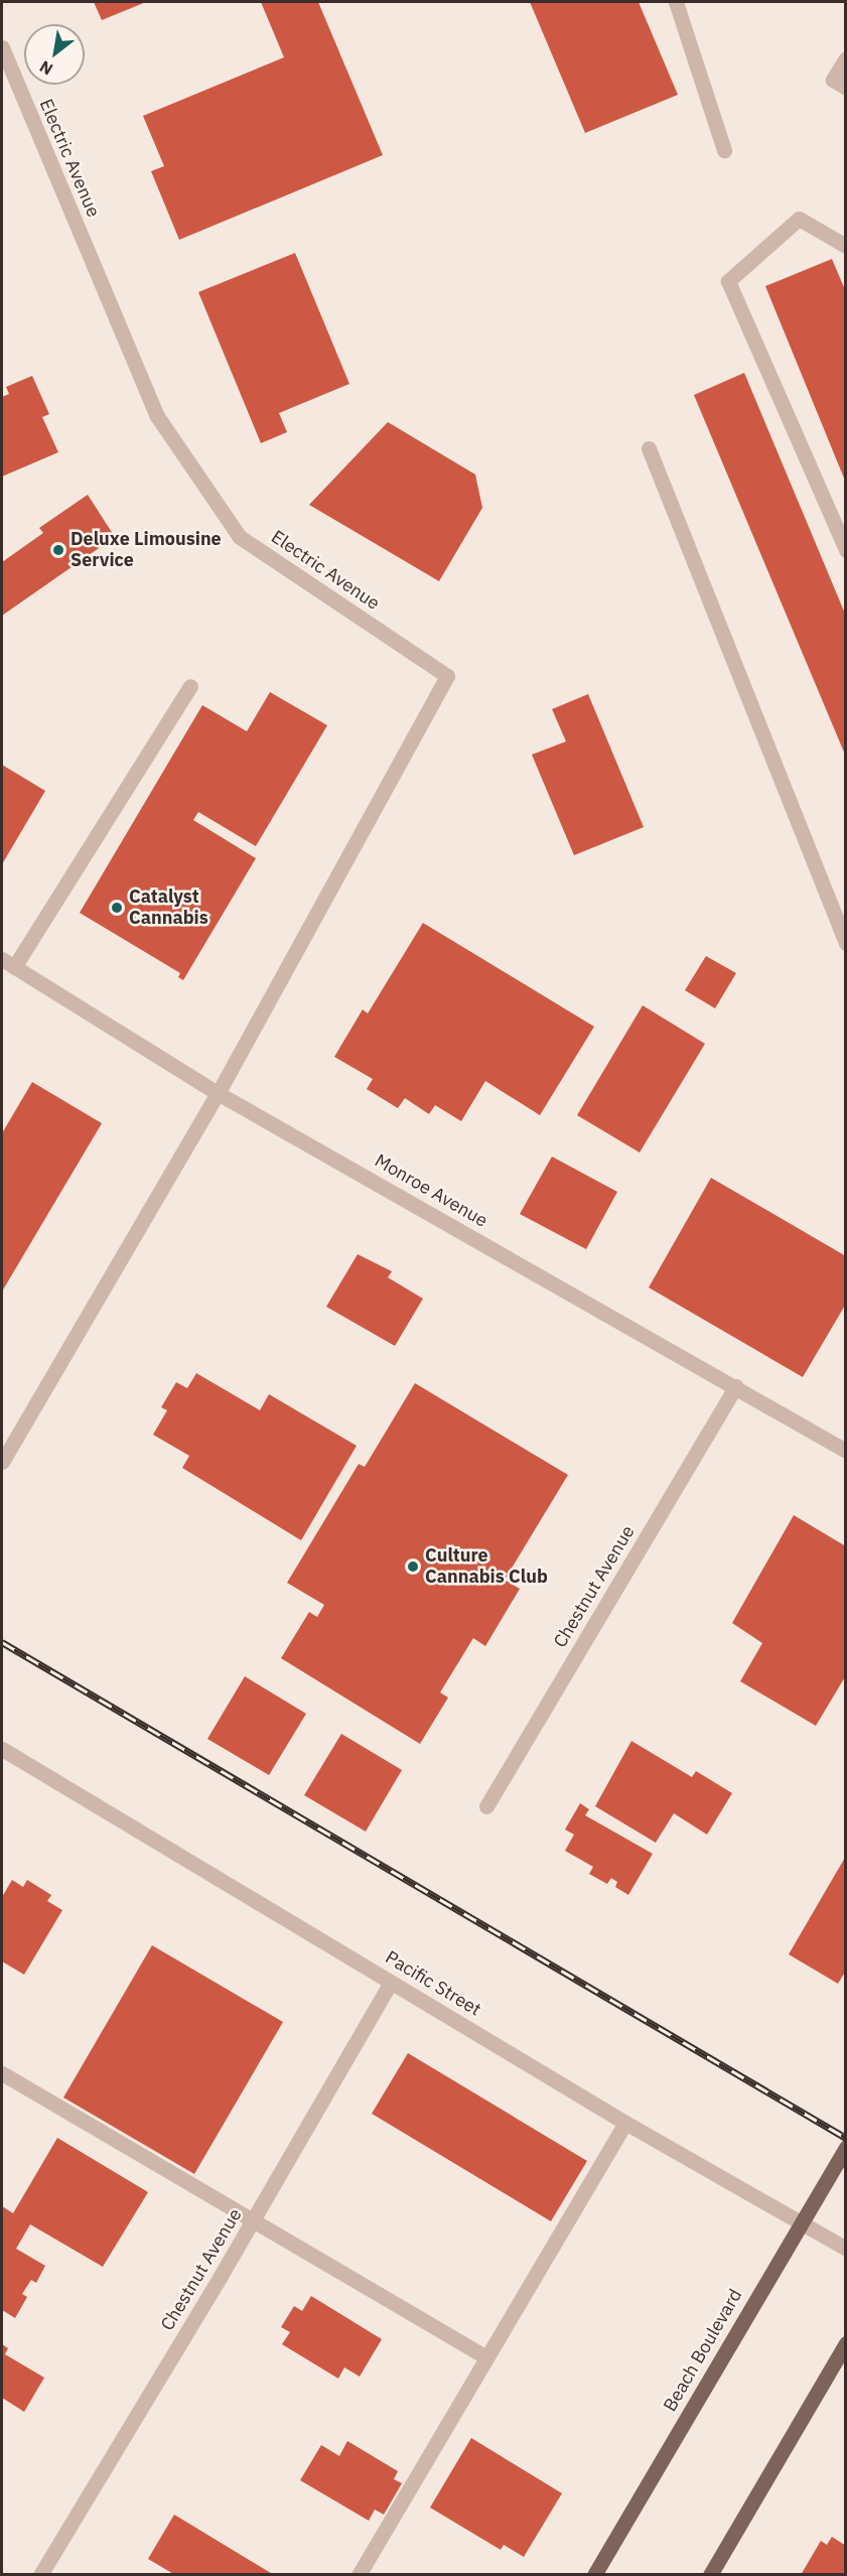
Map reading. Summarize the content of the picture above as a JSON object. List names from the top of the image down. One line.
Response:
{"streets":{"main road":["Beach Boulevard"],"street":["Electric Avenue","Monroe Avenue","Chestnut Avenue","Pacific Street"]},"crossings":[["Electric Avenue","Monroe Avenue"],["Monroe Avenue","Chestnut Avenue"],["Chestnut Avenue","Pacific Street"],["Pacific Street","Beach Boulevard"]],"places":["Deluxe Limousine Service","Catalyst Cannabis","Culture Cannabis Club"],"north":"bottom left"}
